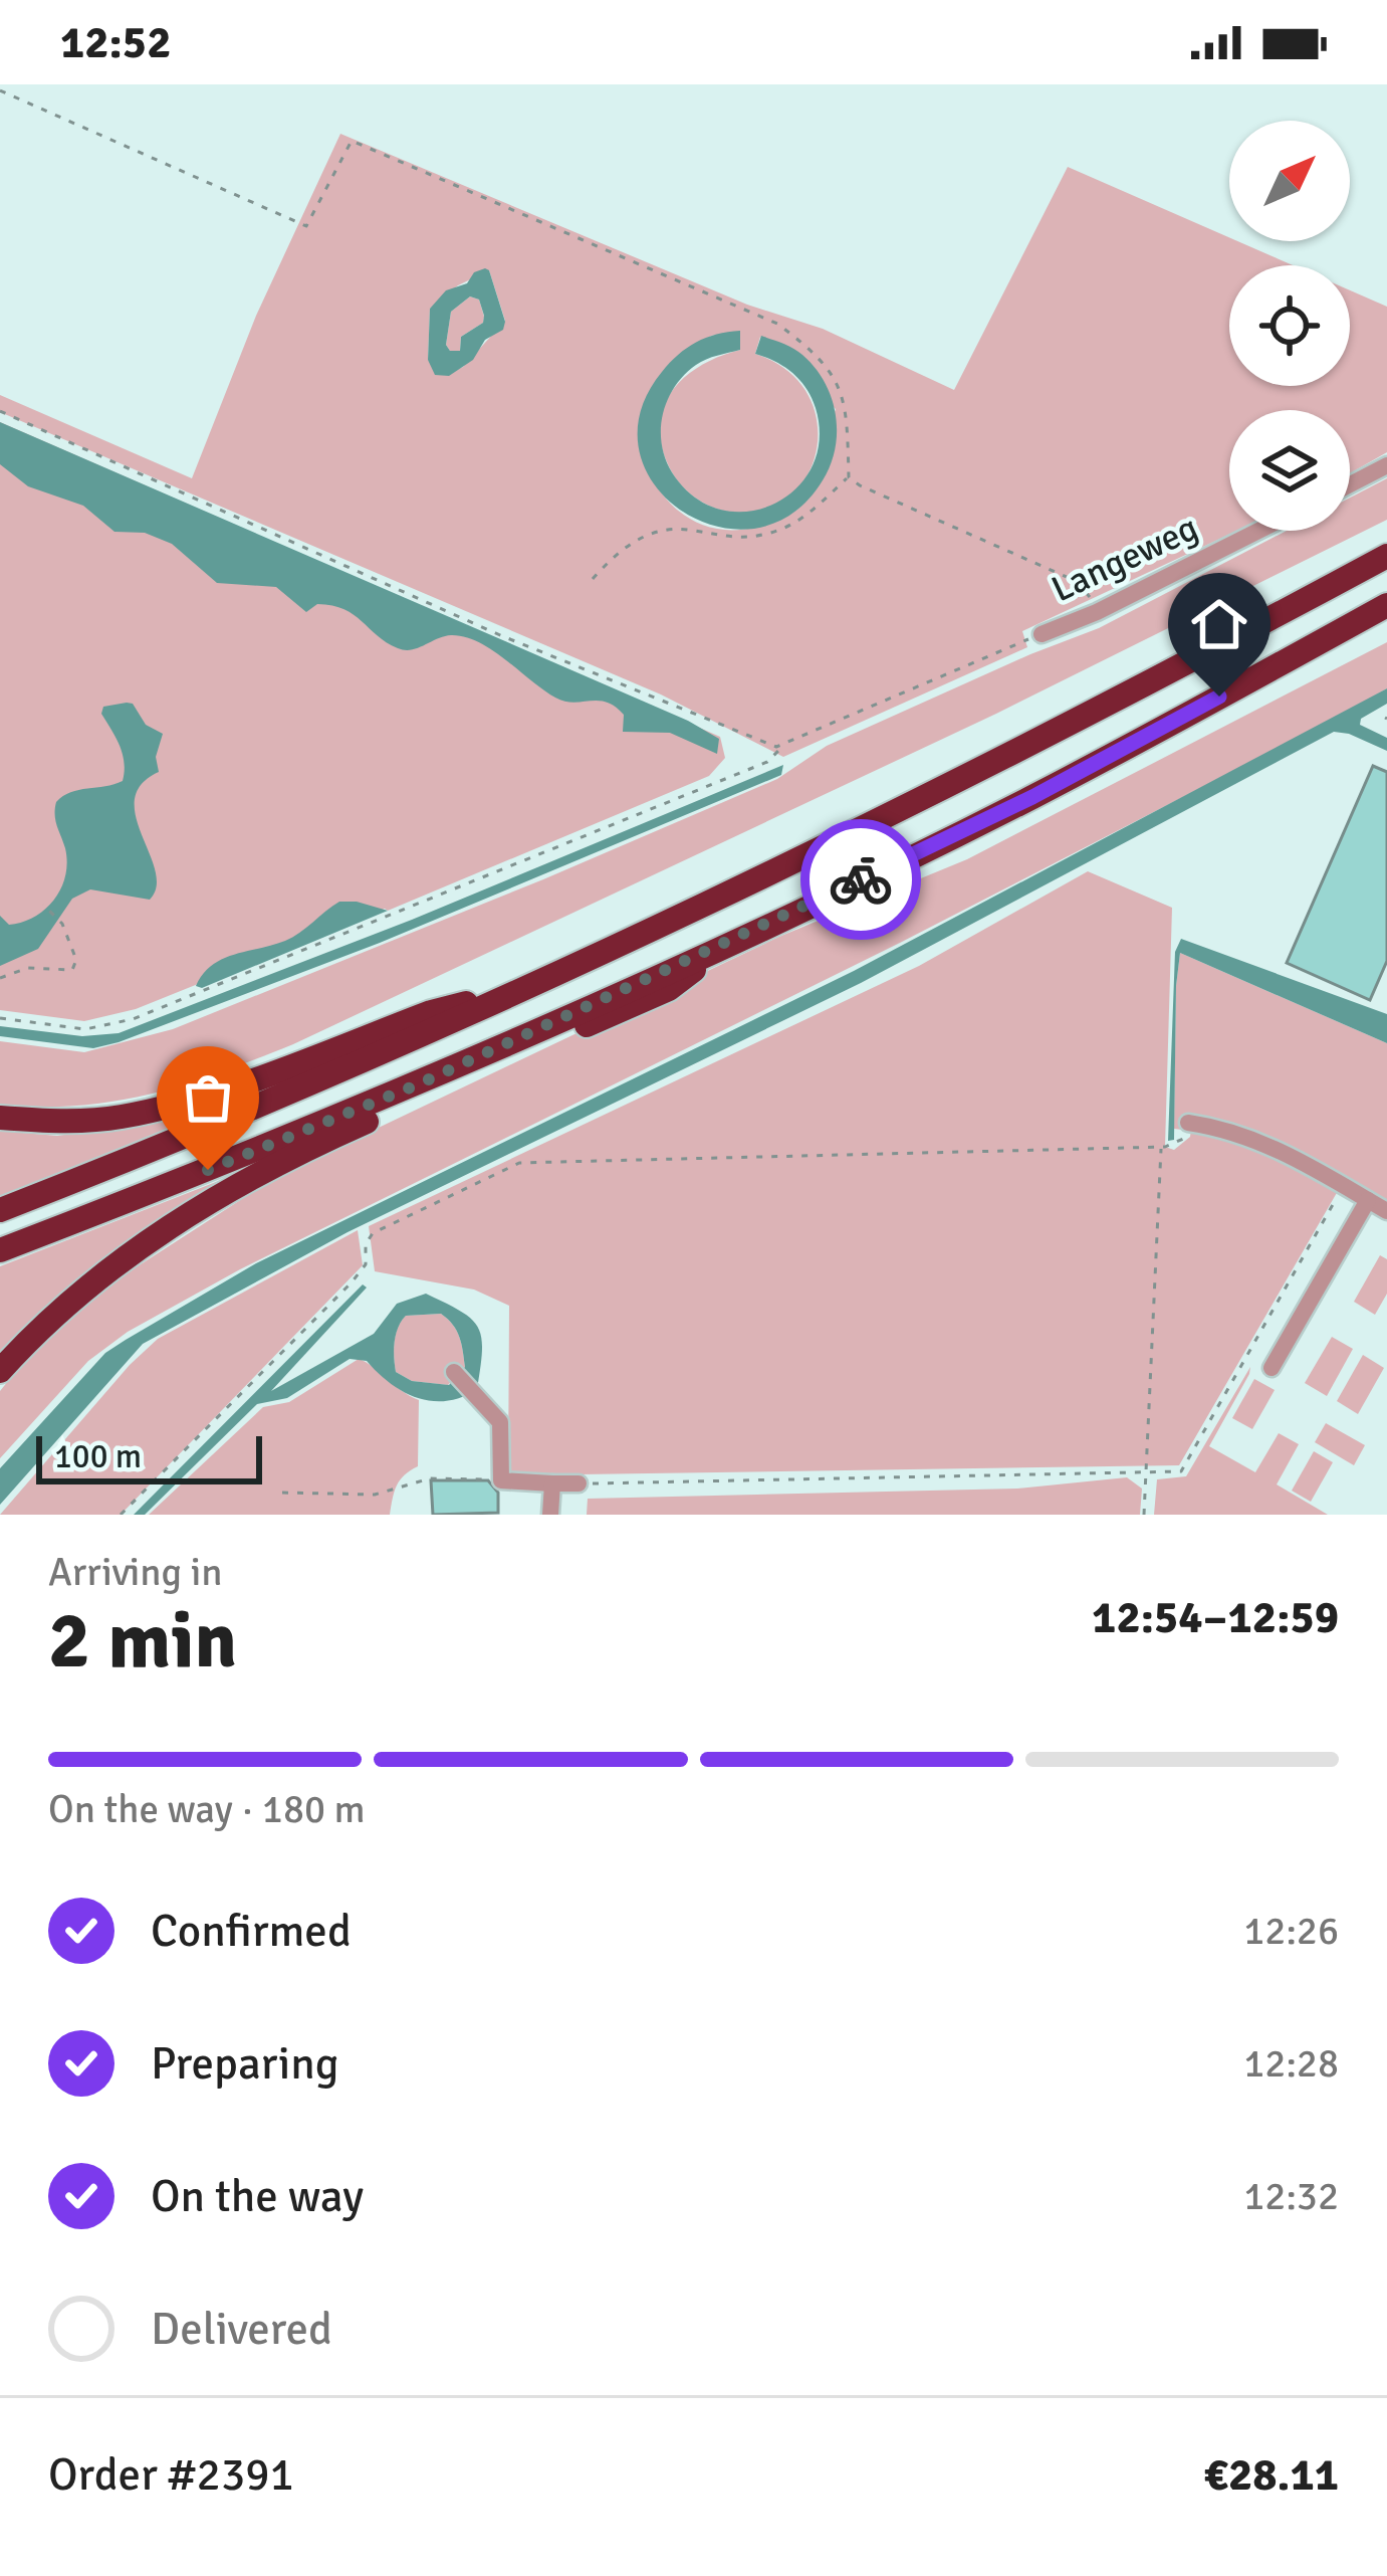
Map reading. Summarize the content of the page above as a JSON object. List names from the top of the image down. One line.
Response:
{"streets":{"street":["Langeweg"]},"scale_bar":"100 m","north":"top right","page":{"status":"12:52","scale":"100 m","heading":["2 min","Arriving in","12:54–12:59"],"panel":["Order #2391","€28.11"],"bar":"On the way · 180 m","list":[["Confirmed","12:26"],["Preparing","12:28"],["On the way","12:32"],"Delivered"]}}
